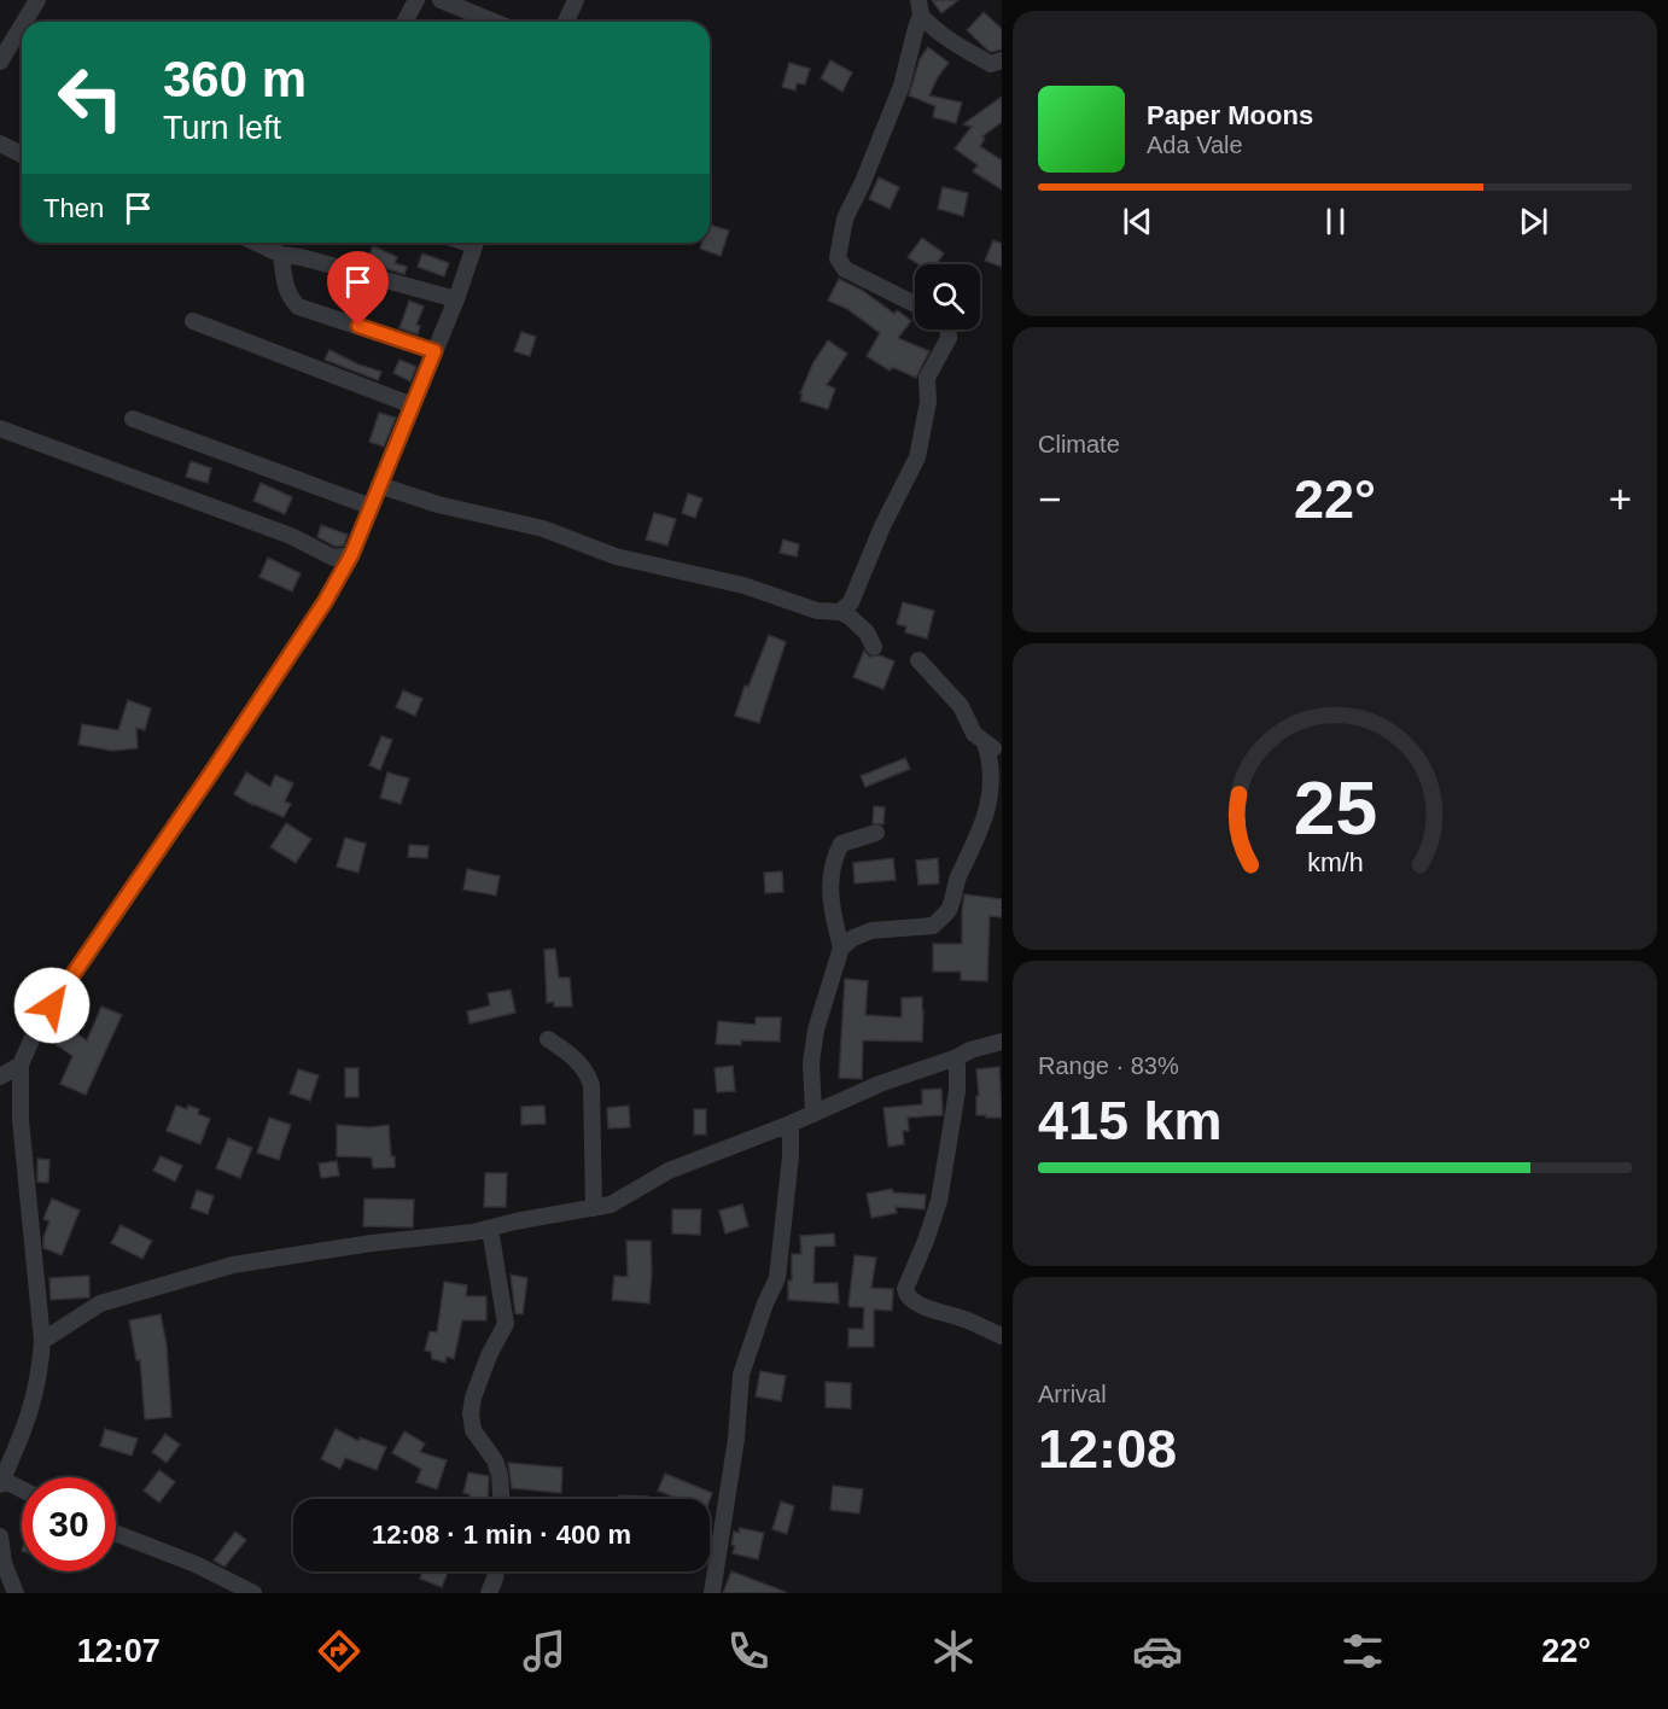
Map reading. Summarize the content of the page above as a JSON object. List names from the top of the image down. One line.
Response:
{"page":{"turn":["360 m","Turn left"],"song":["Paper Moons","Ada Vale"],"then":"Then","tile":["Climate",["Range · 83%","415 km"],["Arrival","12:08"]],"heat":["−","22°","+"],"limit":"30","trip":"12:08 · 1 min · 400 m","tabs":["12:07","22°"],"gauge":["25","km/h"]}}
